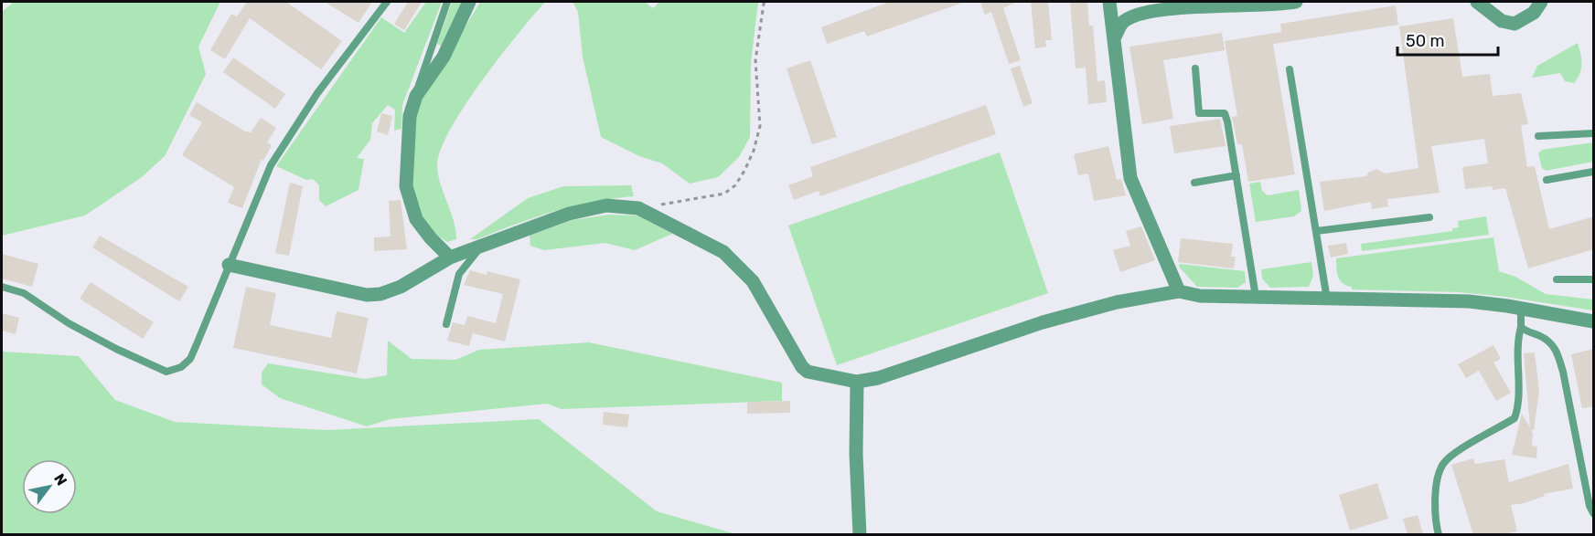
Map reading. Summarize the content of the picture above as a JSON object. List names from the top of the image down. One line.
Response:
{"scale_bar":"50 m","north":"top right"}
